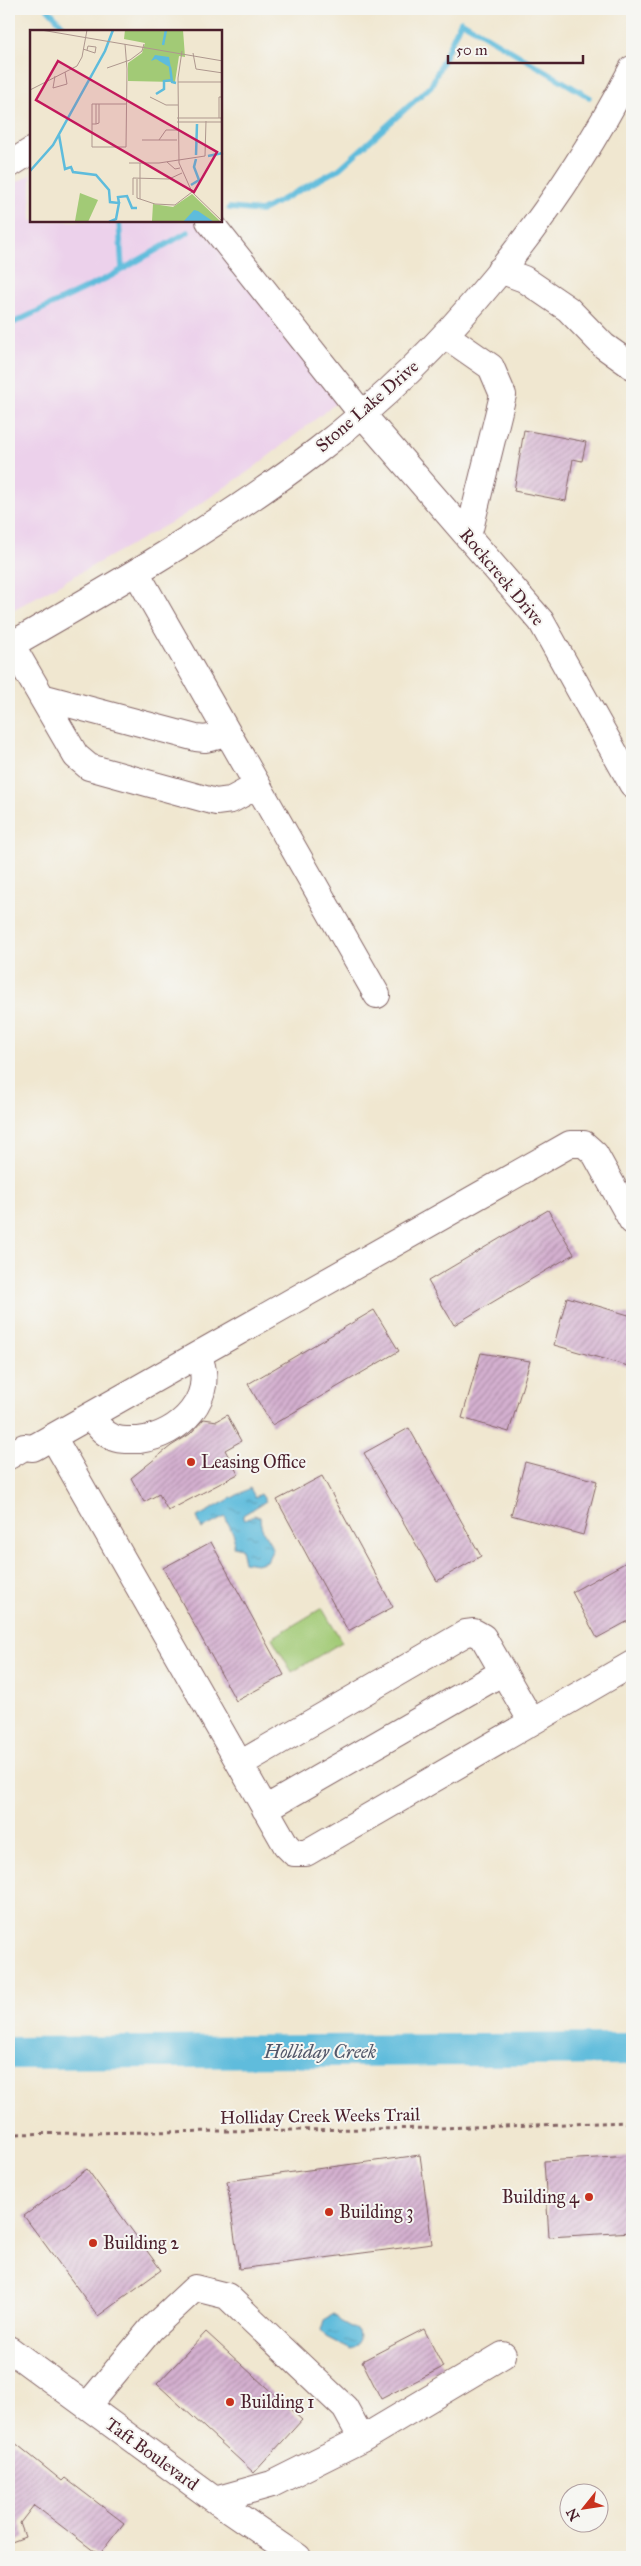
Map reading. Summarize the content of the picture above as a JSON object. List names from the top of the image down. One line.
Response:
{"streets":{"street":["Stone Lake Drive","Rockcreek Drive","Taft Boulevard"],"path":["Holliday Creek Weeks Trail"]},"crossings":[["Stone Lake Drive","Rockcreek Drive"]],"water":["Holliday Creek"],"places":["Leasing Office","Building 4","Building 3","Building 2","Building 1"],"scale_bar":"50 m","north":"bottom left"}
